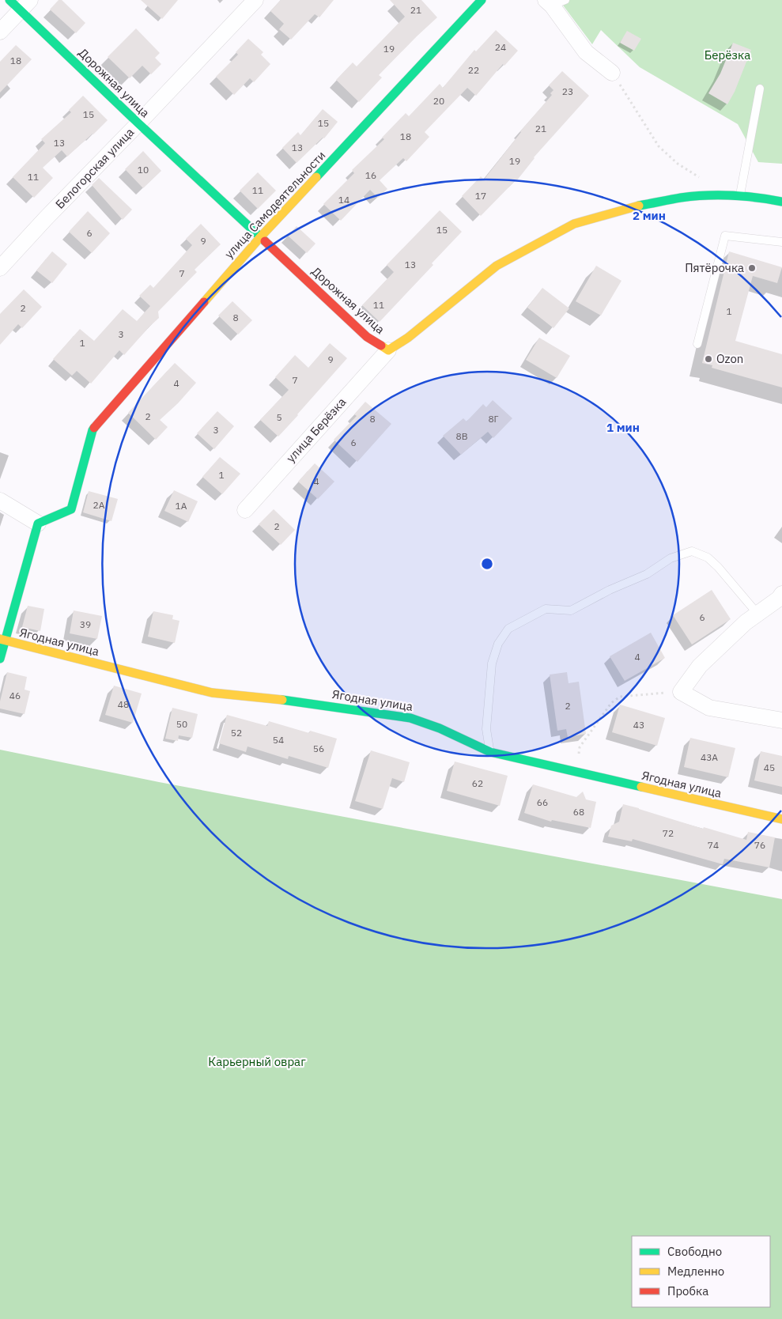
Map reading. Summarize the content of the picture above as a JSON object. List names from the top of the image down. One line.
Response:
{"streets":{"street":["Дорожная улица","Белогорская улица","улица Самодеятельности","улица Берёзка","Ягодная улица"]},"crossings":[["Дорожная улица","Белогорская улица"],["Дорожная улица","улица Самодеятельности"],["Дорожная улица","улица Берёзка"]],"parks":["Берёзка","Карьерный овраг"],"places":["Пятёрочка","Ozon"],"house_numbers":["21","24","19","18","22","23","20","15","15","21","18","13","13","19","10","16","11","11","17","14","15","6","9","13","7","11","2","1","8","3","1","9","7","4","2","5","8","8Г","3","8В","6","1","4","2А","1А","2","6","39","4","46","48","2","50","43","52","54","56","43А","45","62","66","68","72","74","76"],"legend":["Свободно","Медленно","Пробка"],"rings":["2 мин","1 мин"]}
